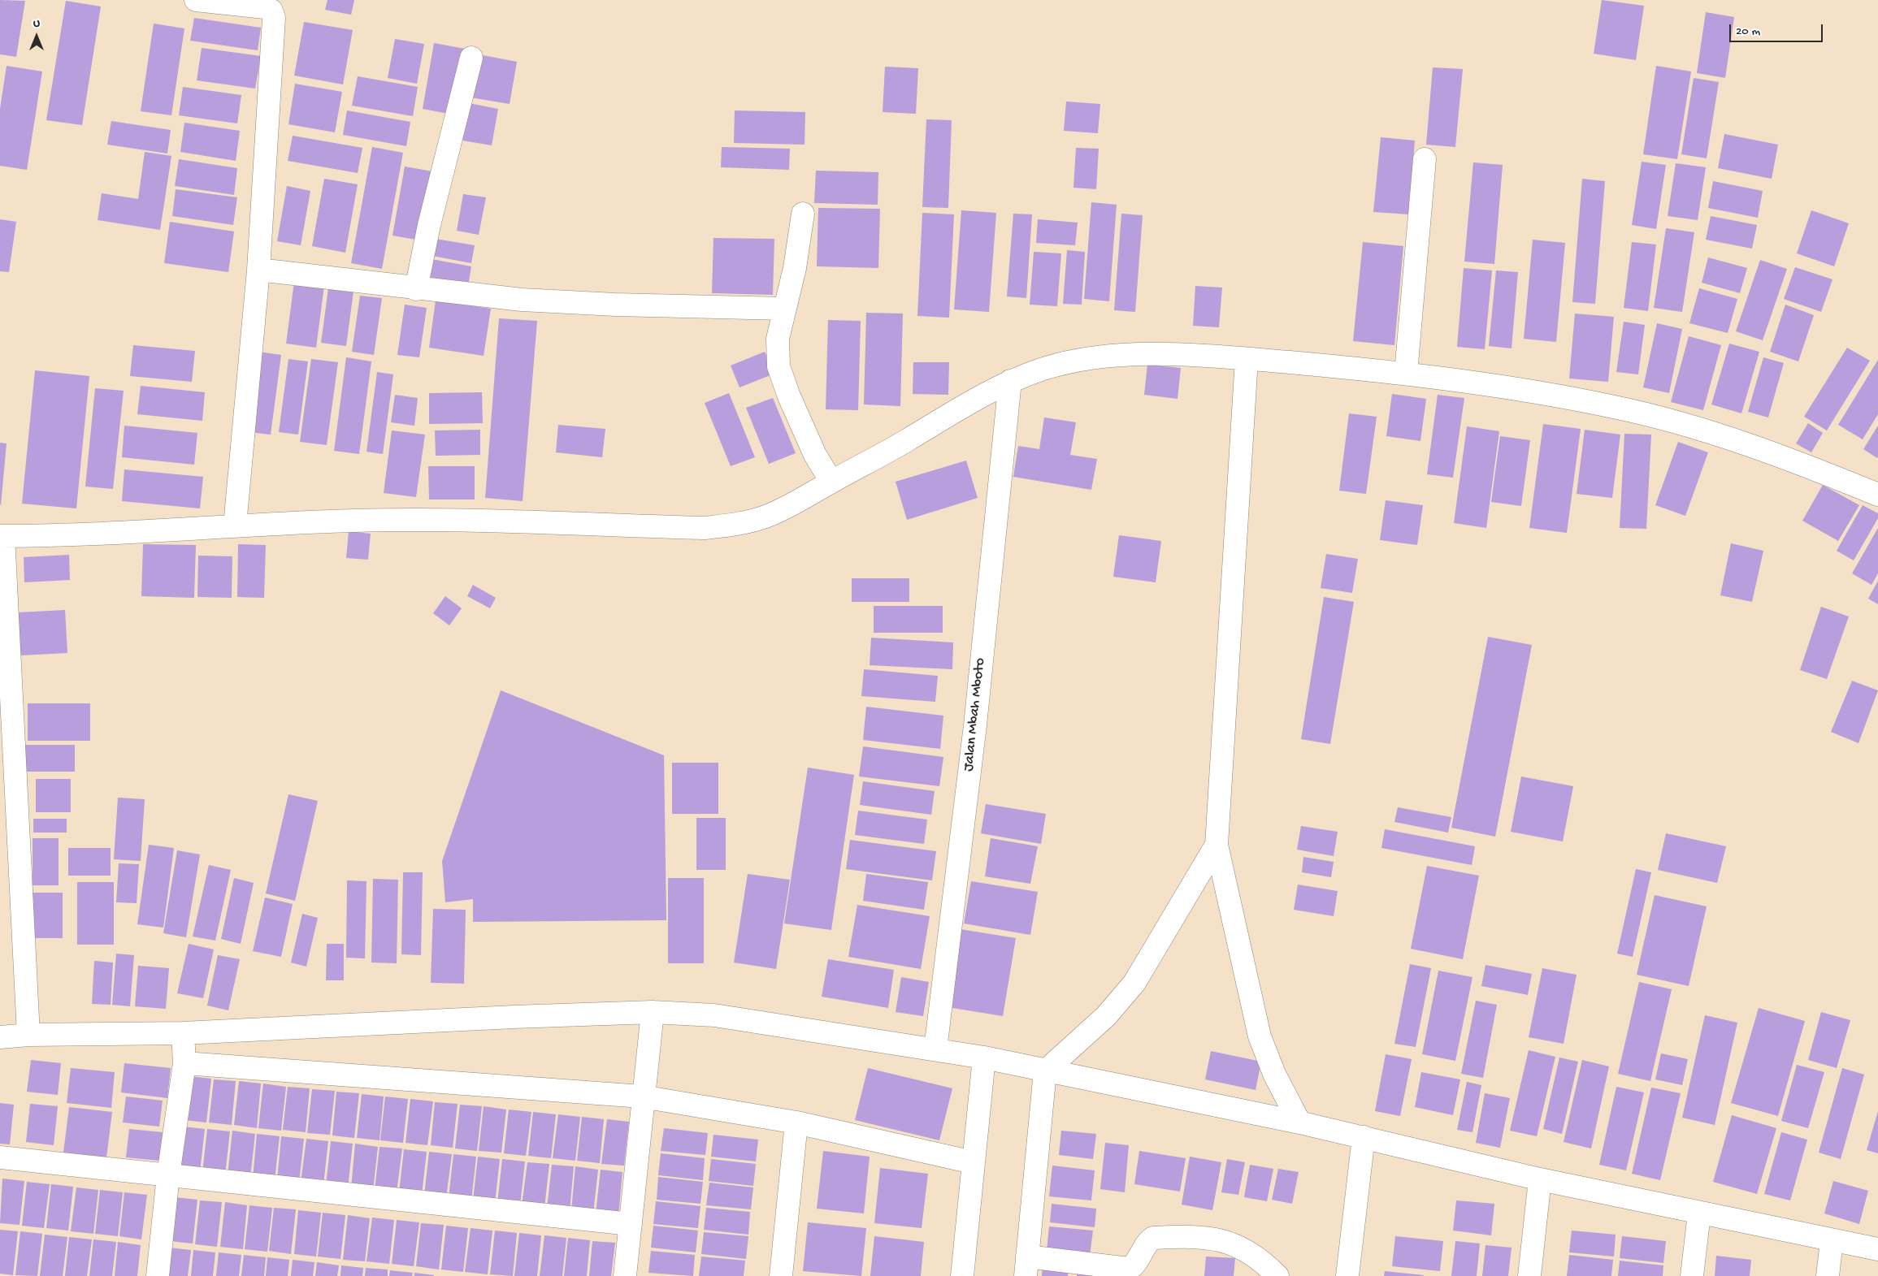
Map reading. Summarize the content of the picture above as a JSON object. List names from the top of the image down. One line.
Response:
{"streets":{"street":["Jalan Mbah Mboto"]},"scale_bar":"20 m","north":"top"}
